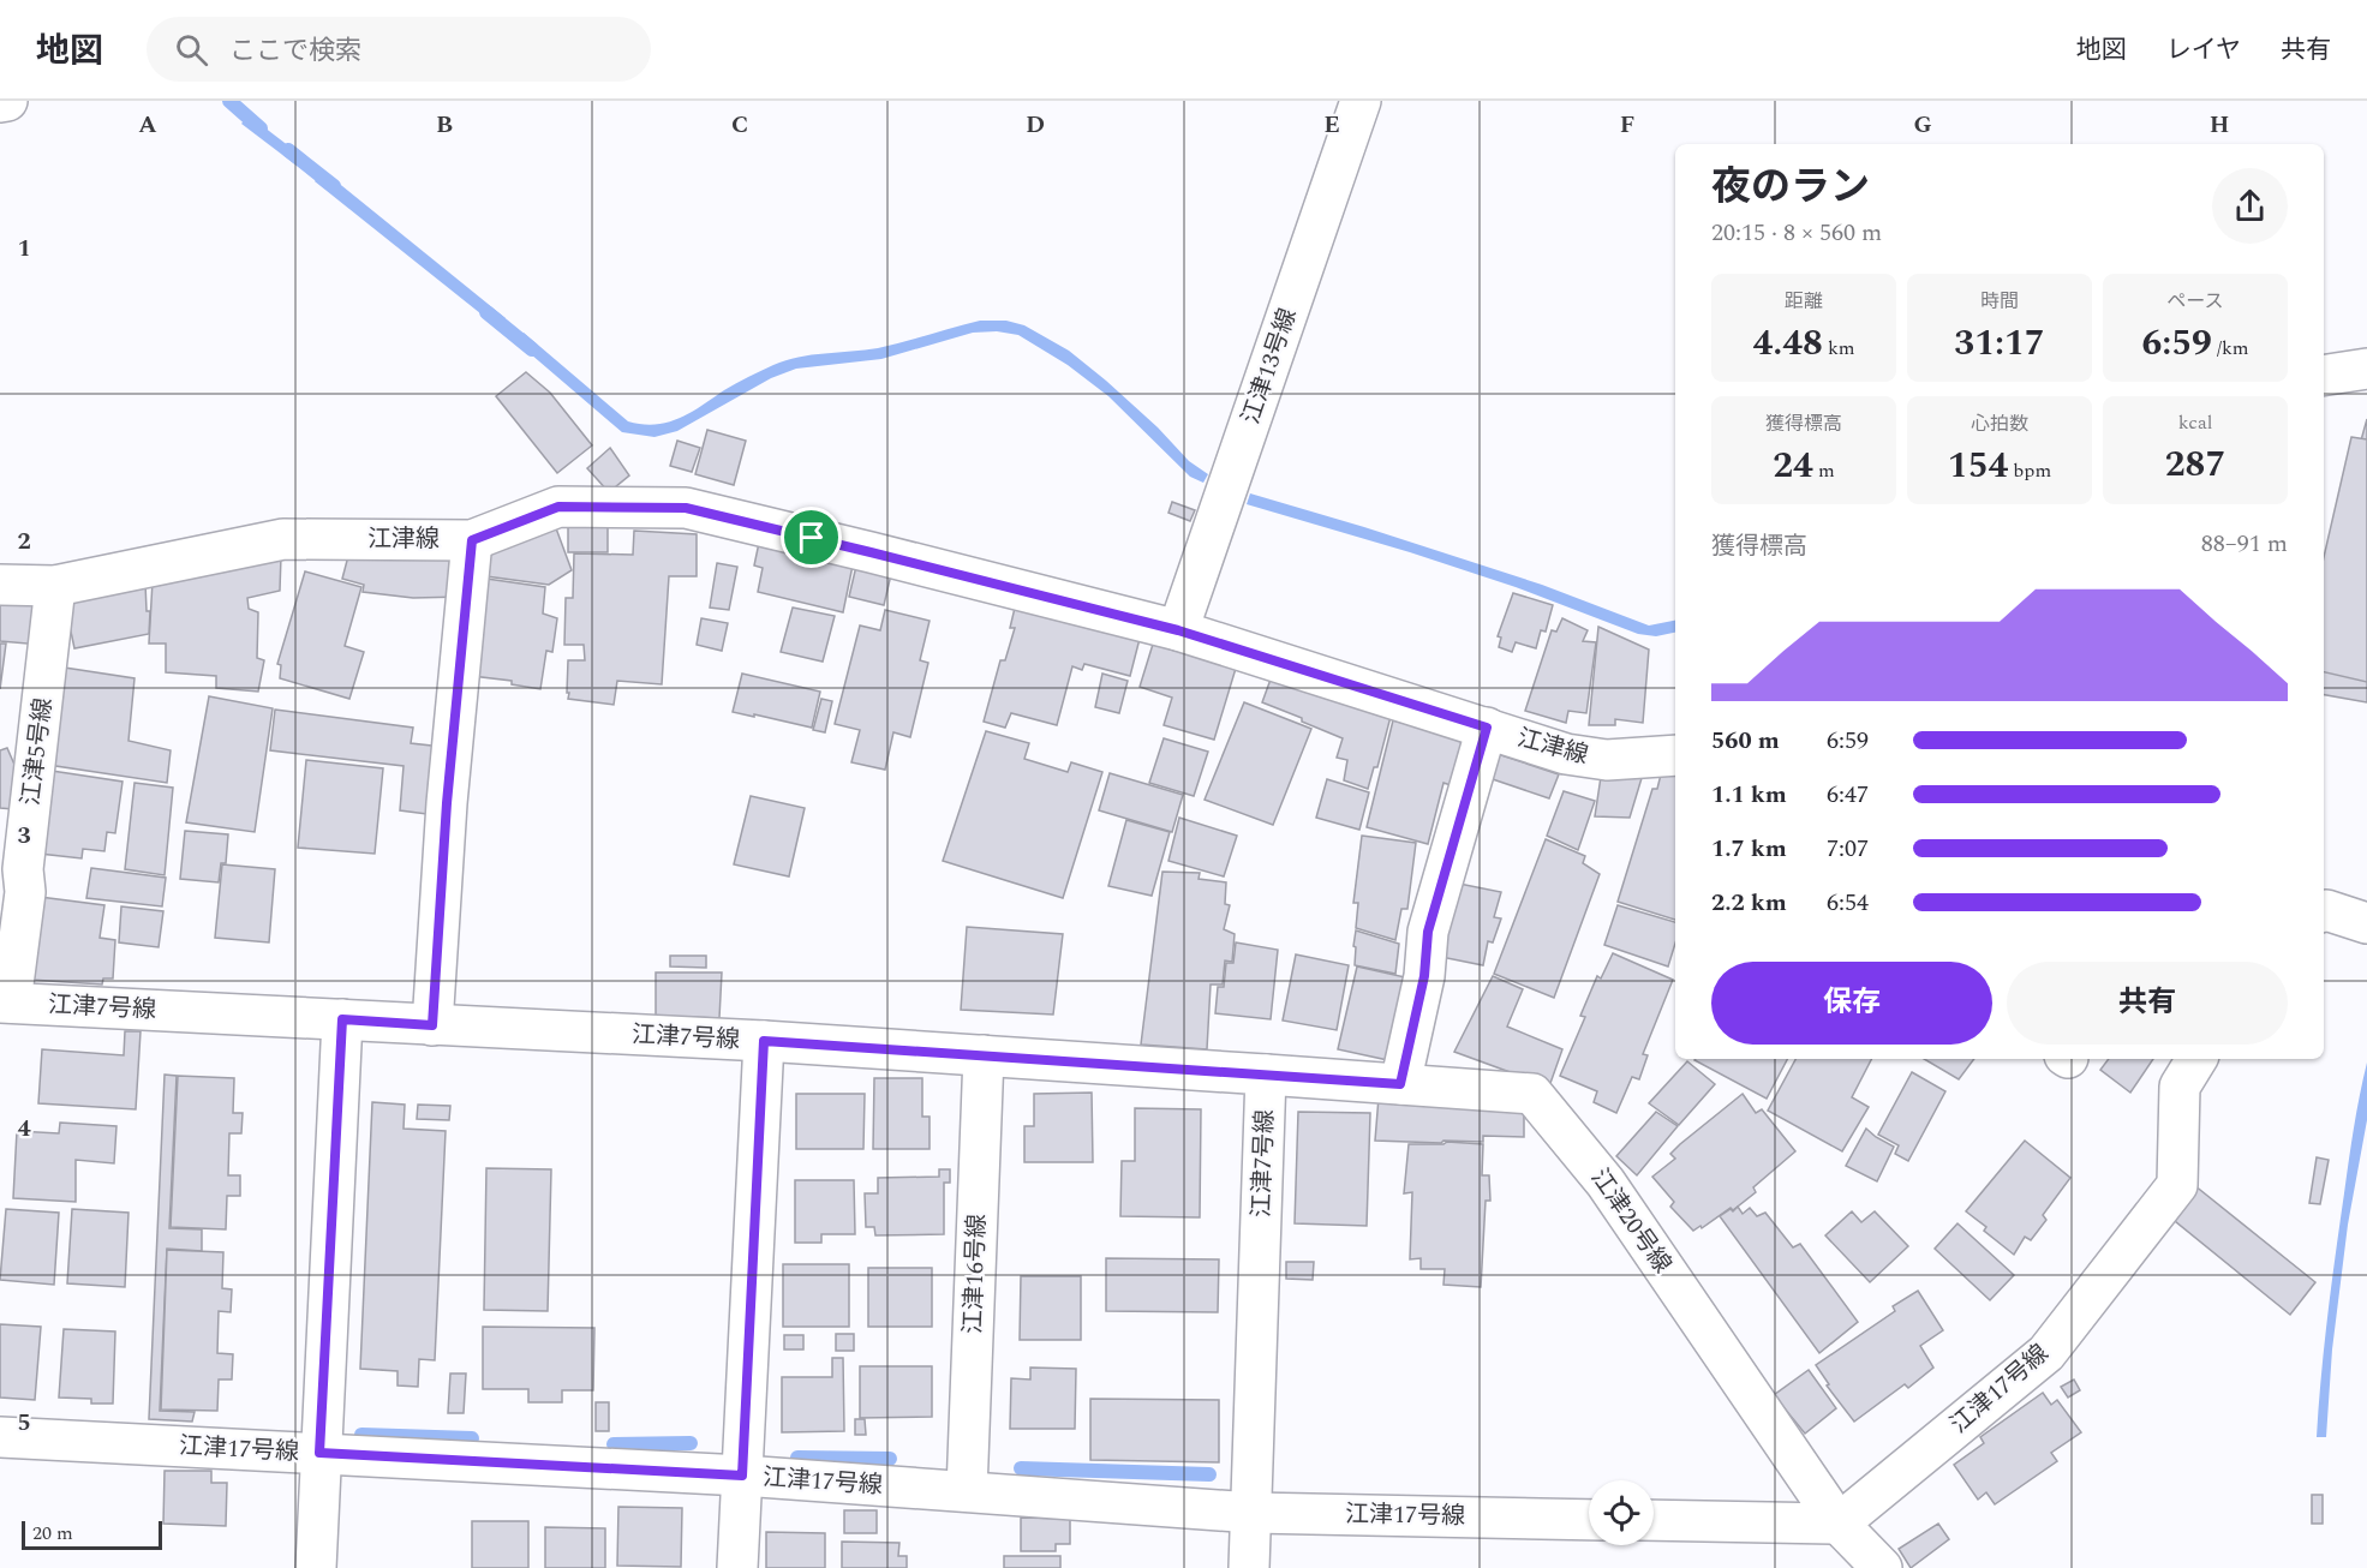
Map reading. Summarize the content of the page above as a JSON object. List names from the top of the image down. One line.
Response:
{"streets":{"street":["江津13号線","江津線","江津5号線","江津7号線","江津20号線","江津16号線","江津17号線"]},"crossings":[["江津13号線","江津線"],["江津線","江津5号線"],["江津5号線","江津7号線"],["江津7号線","江津20号線"],["江津7号線","江津16号線"],["江津7号線","江津17号線"],["江津20号線","江津17号線"],["江津16号線","江津17号線"]],"scale_bar":"20 m","page":{"header":"地図","search":"ここで検索","nav":["地図","レイヤ","共有"],"heading":["夜のラン","20:15 · 8 × 560 m"],"stats":[["距離","4.48 km"],["時間","31:17"],["ペース","6:59 /km"],["獲得標高","24 m"],["心拍数","154 bpm"],["kcal","287"]],"chart":["獲得標高","88–91 m"],"list":[{"name":"560 m","note":"6:59"},{"name":"1.1 km","note":"6:47"},{"name":"1.7 km","note":"7:07"},{"name":"2.2 km","note":"6:54"}],"buttons":["保存","共有"],"scale":"20 m"},"grid":{"columns":["A","B","C","D","E","F","G","H"],"rows":["1","2","3","4","5"]}}
